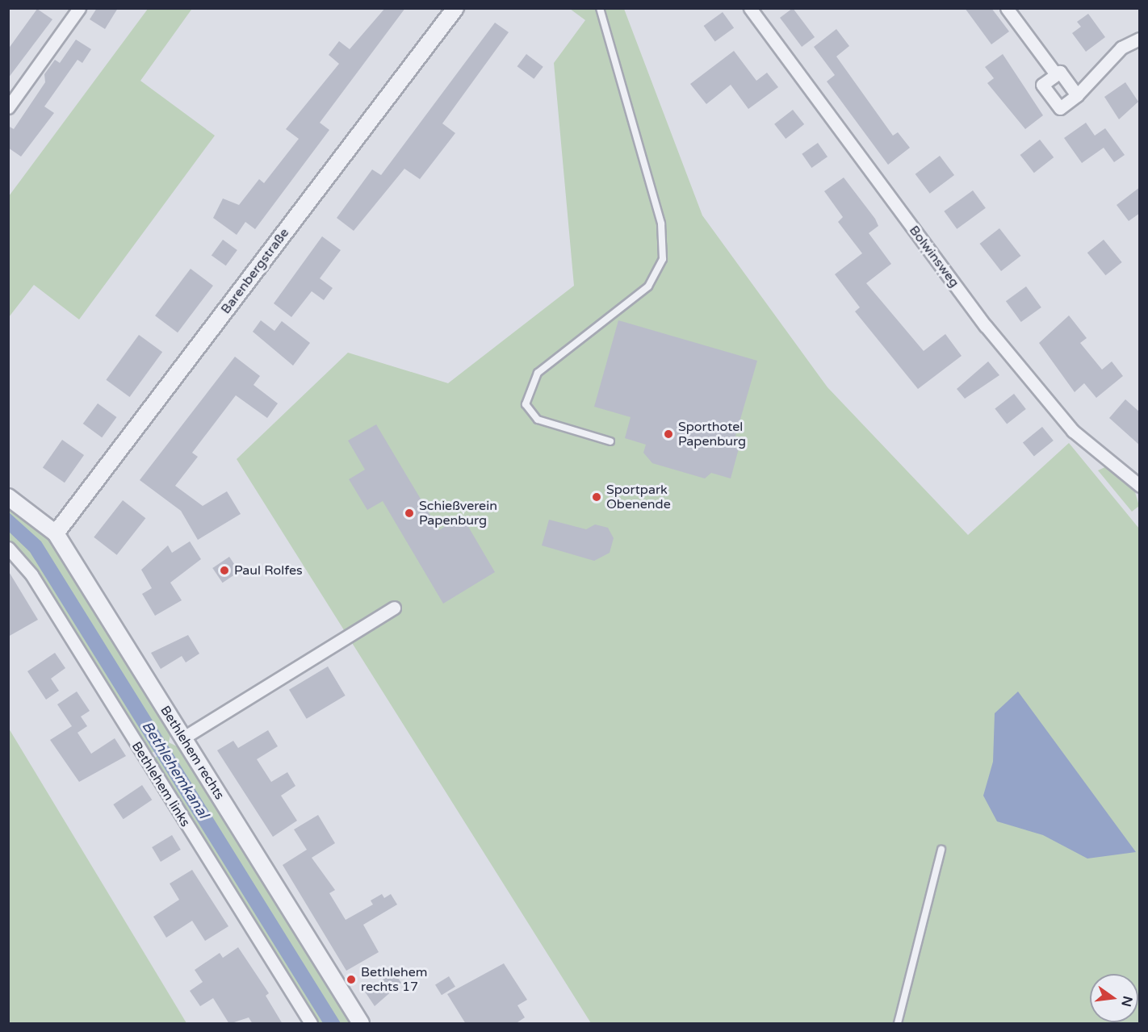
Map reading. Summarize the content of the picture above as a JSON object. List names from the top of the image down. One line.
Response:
{"streets":{"street":["Bolwinsweg","Barenbergstraße","Bethlehem rechts","Bethlehem links"]},"crossings":[["Barenbergstraße","Bethlehem rechts"]],"water":["Bethlehemkanal"],"places":["Sporthotel Papenburg","Sportpark Obenende","Schießverein Papenburg","Paul Rolfes","Bethlehem rechts 17"],"north":"right"}
